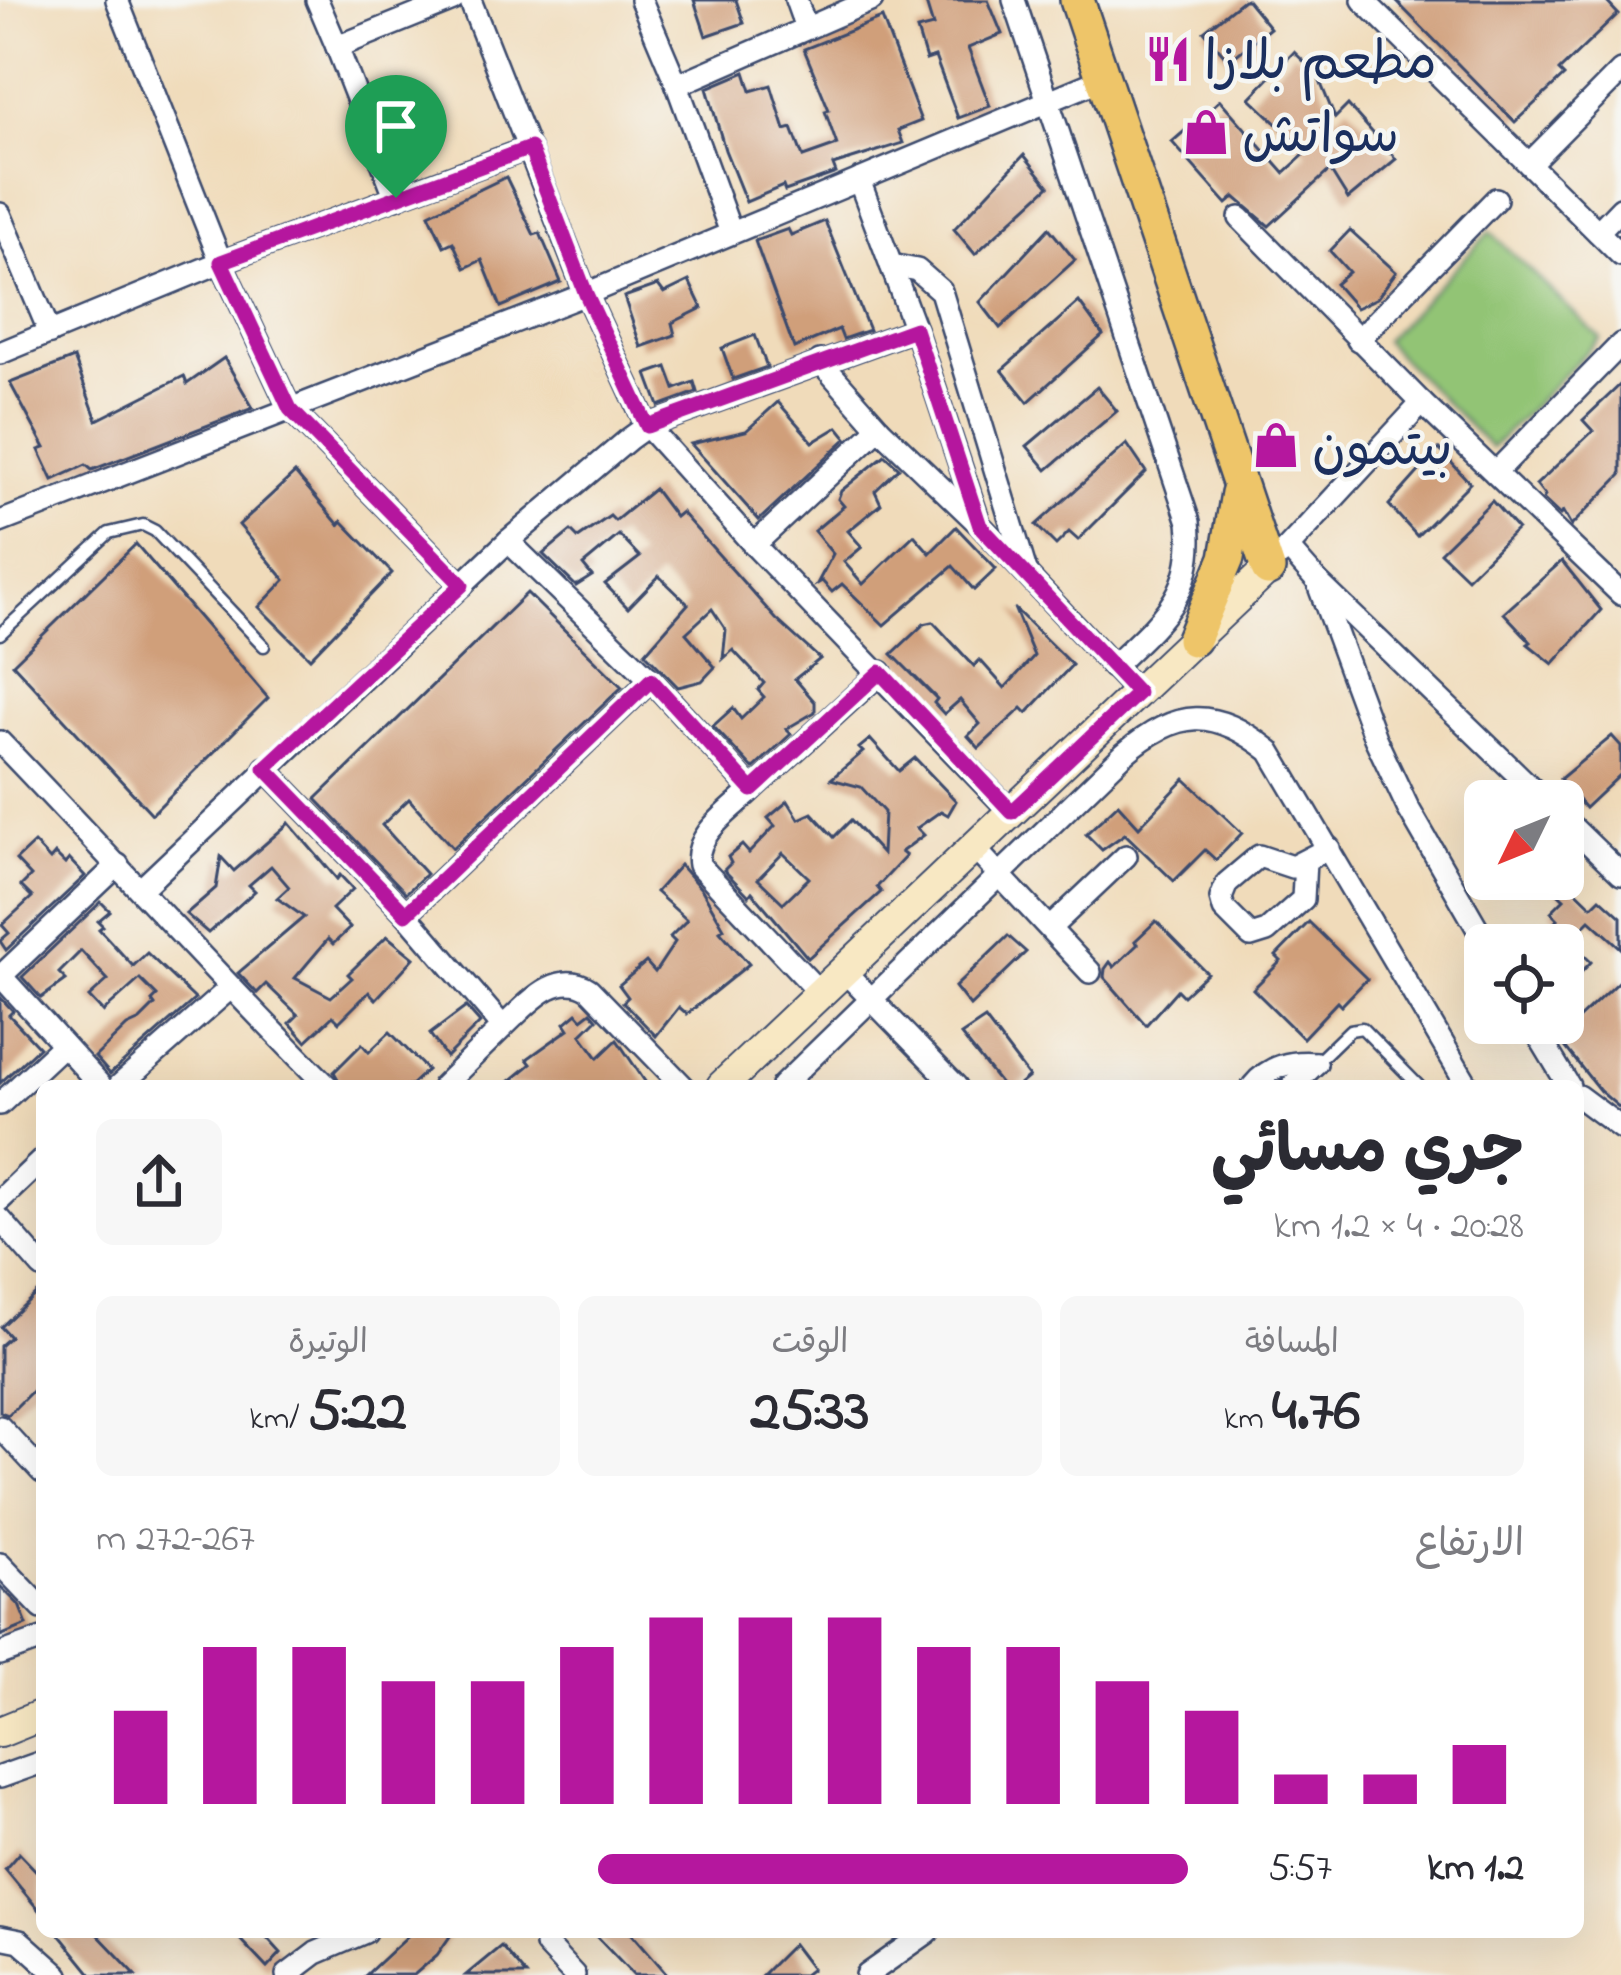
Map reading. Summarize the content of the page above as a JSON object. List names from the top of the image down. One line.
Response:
{"places":{"restaurant":["مطعم بلازا"],"shop":["سواتش","بيتمون"]},"north":"bottom left","page":{"heading":["جري مسائي","20:28 · 4 × 1.2 km"],"stats":[["المسافة","4.76 km"],["الوقت","25:33"],["الوتيرة","5:22 /km"]],"chart":["الارتفاع","267–272 m"],"list":[{"name":"1.2 km","note":"5:57"}]}}
